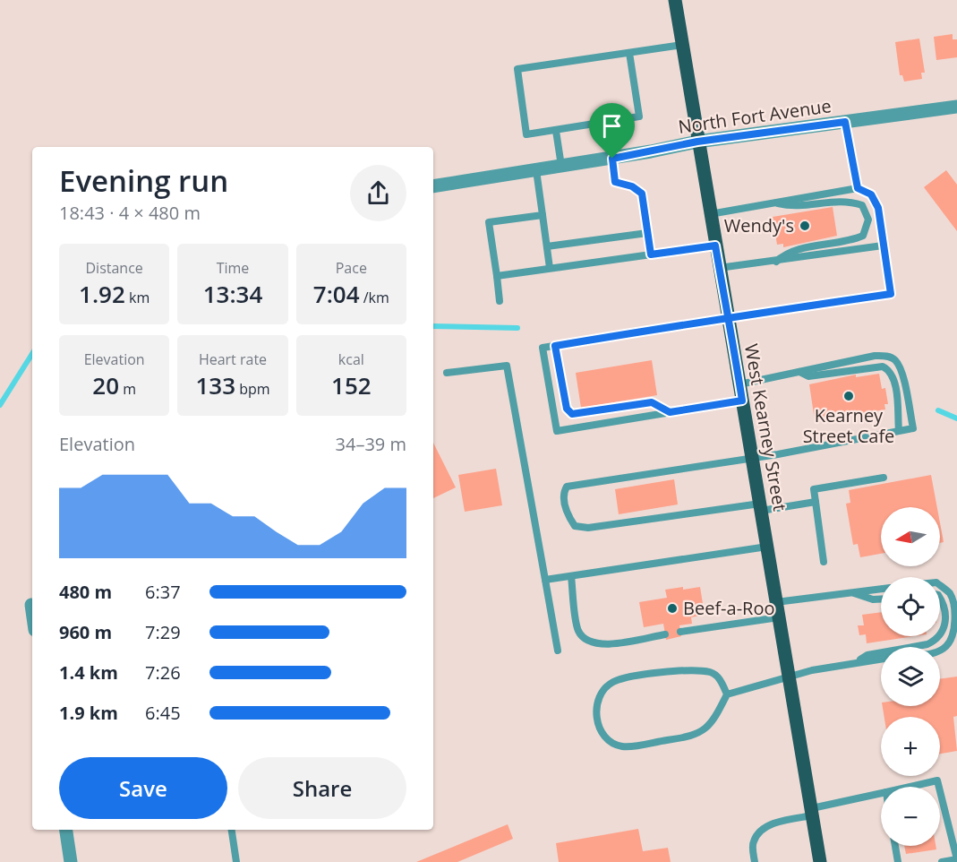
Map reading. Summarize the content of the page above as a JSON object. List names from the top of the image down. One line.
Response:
{"streets":{"main road":["West Kearney Street"],"street":["North Fort Avenue"]},"crossings":[["North Fort Avenue","West Kearney Street"]],"places":["Wendy's","Kearney Street Cafe","Beef-a-Roo"],"north":"left","page":{"heading":["Evening run","18:43 · 4 × 480 m"],"stats":[["Distance","1.92 km"],["Time","13:34"],["Pace","7:04 /km"],["Elevation","20 m"],["Heart rate","133 bpm"],["kcal","152"]],"chart":["Elevation","34–39 m"],"map_buttons":["+","−"],"list":[{"name":"480 m","note":"6:37"},{"name":"960 m","note":"7:29"},{"name":"1.4 km","note":"7:26"},{"name":"1.9 km","note":"6:45"}],"buttons":["Save","Share"]}}
